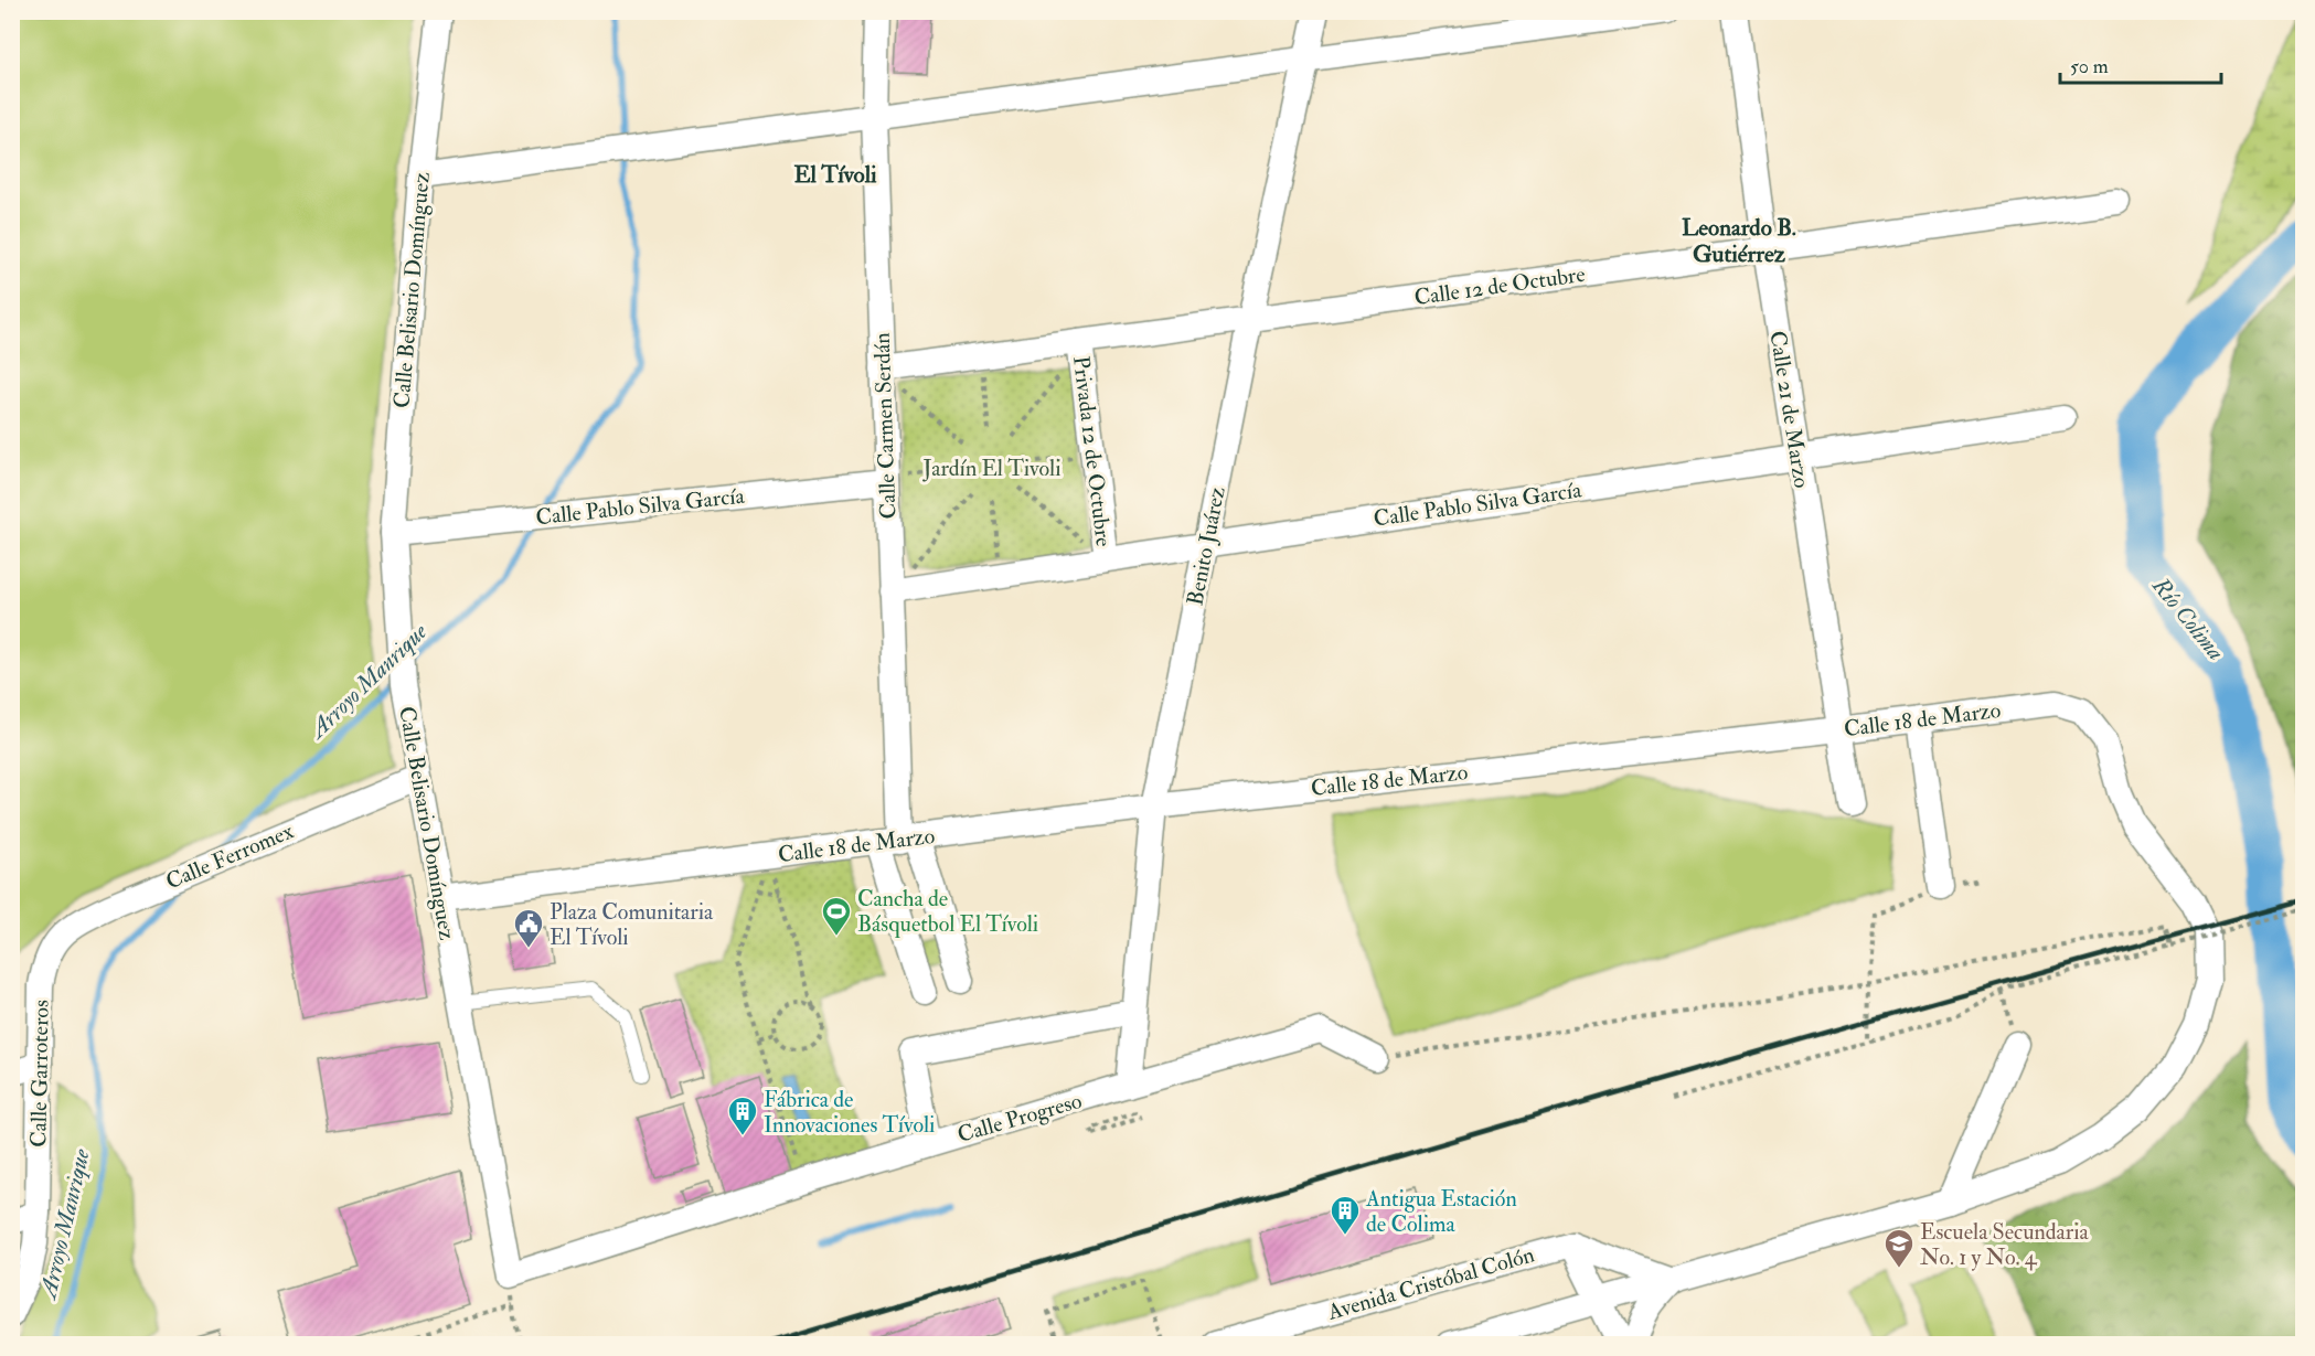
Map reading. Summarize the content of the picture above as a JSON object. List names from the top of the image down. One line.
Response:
{"streets":{"street":["Calle 12 de Octubre","Calle Belisario Domínguez","Calle 21 de Marzo","Calle Carmen Serdán","Privada 12 de Octubre","Calle Pablo Silva García","Benito Juárez","Calle 18 de Marzo","Calle Ferromex","Calle Garroteros","Calle Progreso","Avenida Cristóbal Colón"]},"crossings":[["Calle 12 de Octubre","Calle 21 de Marzo"],["Calle 12 de Octubre","Calle Carmen Serdán"],["Calle 12 de Octubre","Privada 12 de Octubre"],["Calle 12 de Octubre","Benito Juárez"],["Calle Belisario Domínguez","Calle Pablo Silva García"],["Calle Belisario Domínguez","Calle 18 de Marzo"],["Calle Belisario Domínguez","Calle Ferromex"],["Calle Belisario Domínguez","Calle Progreso"],["Calle 21 de Marzo","Calle Pablo Silva García"],["Calle 21 de Marzo","Calle 18 de Marzo"],["Calle Carmen Serdán","Calle Pablo Silva García"],["Calle Carmen Serdán","Calle 18 de Marzo"],["Privada 12 de Octubre","Calle Pablo Silva García"],["Calle Pablo Silva García","Benito Juárez"],["Benito Juárez","Calle 18 de Marzo"],["Benito Juárez","Calle Progreso"],["Calle Ferromex","Calle Garroteros"]],"districts":["El Tívoli","Leonardo B. Gutiérrez"],"water":["Río Colima","Arroyo Manrique"],"parks":["Jardín El Tivoli"],"places":{"sports":["Cancha de Básquetbol El Tívoli"],"public building":["Plaza Comunitaria El Tívoli"],"building":["Fábrica de Innovaciones Tívoli","Antigua Estación de Colima"],"school or university":["Escuela Secundaria No. 1 y No. 4"]},"scale_bar":"50 m"}
